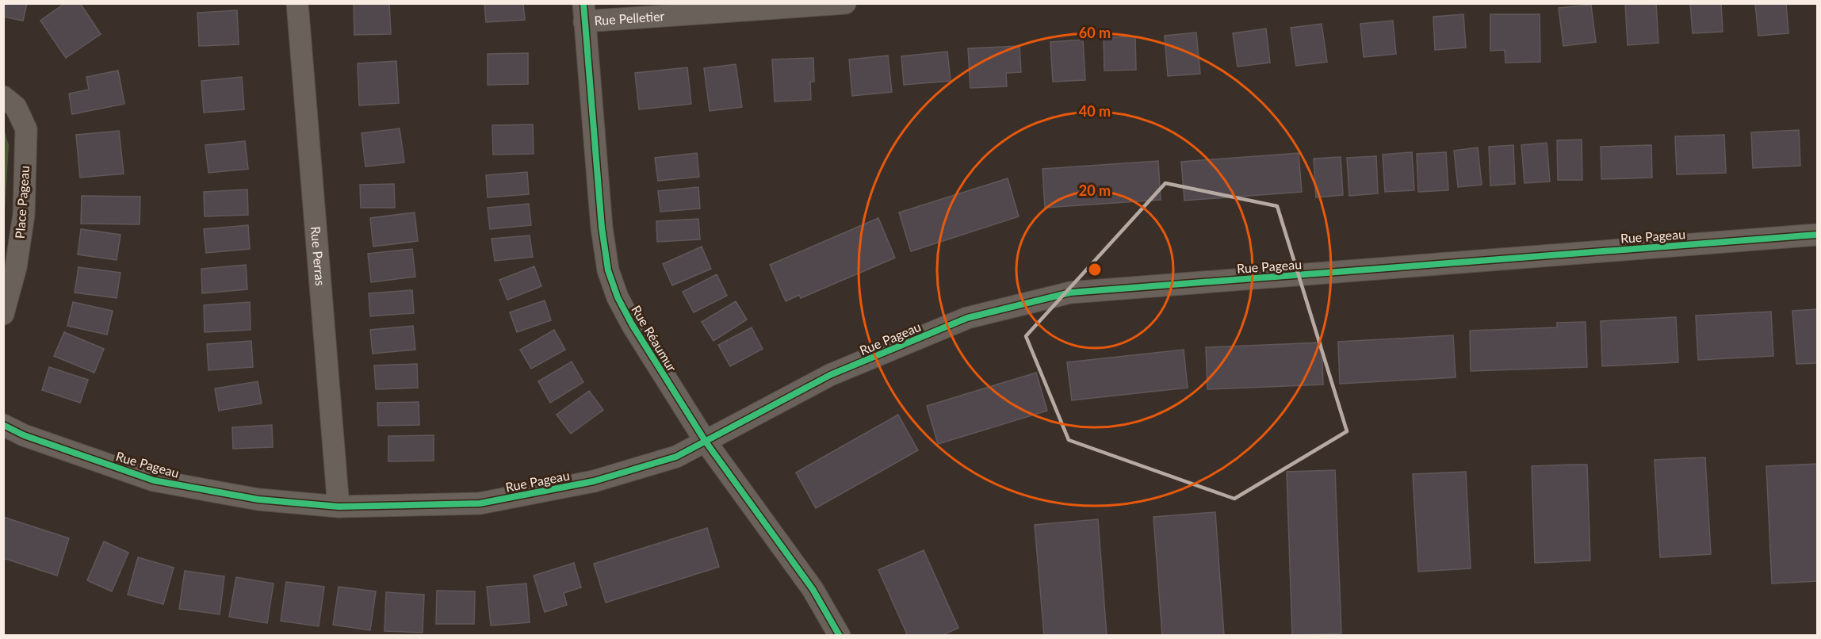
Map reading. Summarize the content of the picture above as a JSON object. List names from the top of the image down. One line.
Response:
{"streets":{"street":["Rue Pelletier","Place Pageau","Rue Pageau","Rue Perras","Rue Réaumur"]},"crossings":[["Rue Pelletier","Rue Réaumur"],["Rue Pageau","Rue Perras"],["Rue Pageau","Rue Réaumur"]],"rings":["60 m","40 m","20 m"]}
